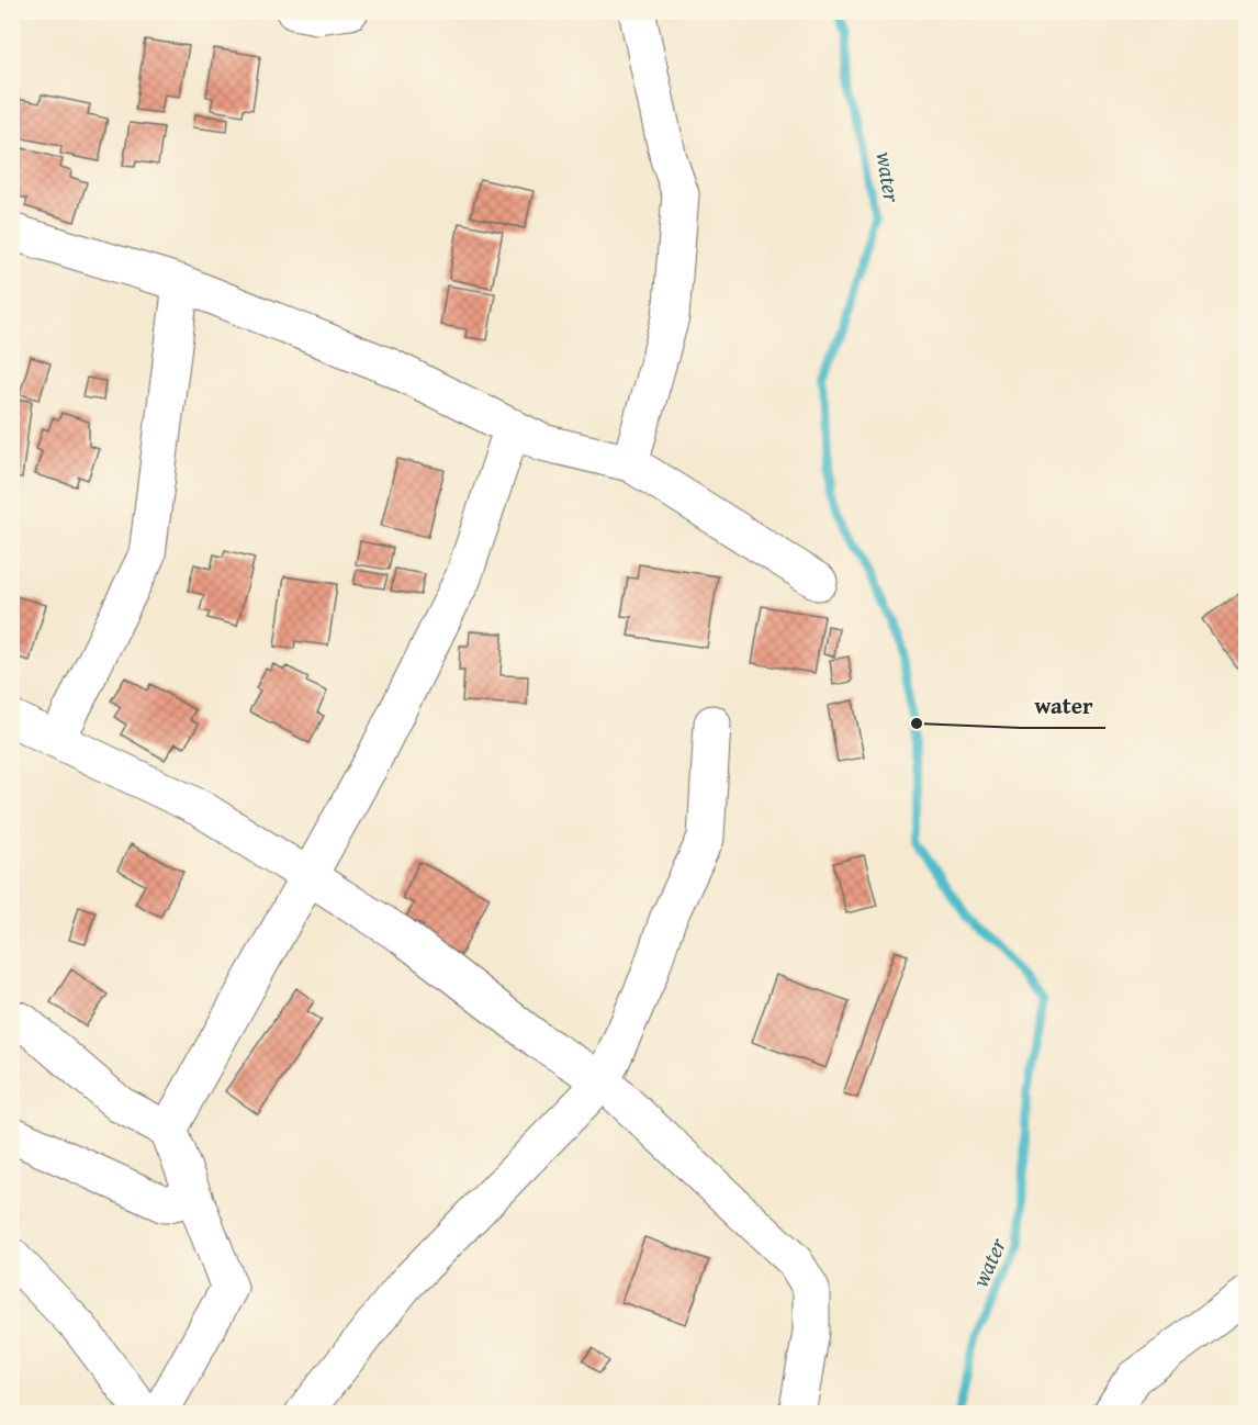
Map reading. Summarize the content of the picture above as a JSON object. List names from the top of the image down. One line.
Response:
{"water":["water"],"places":["water"]}
